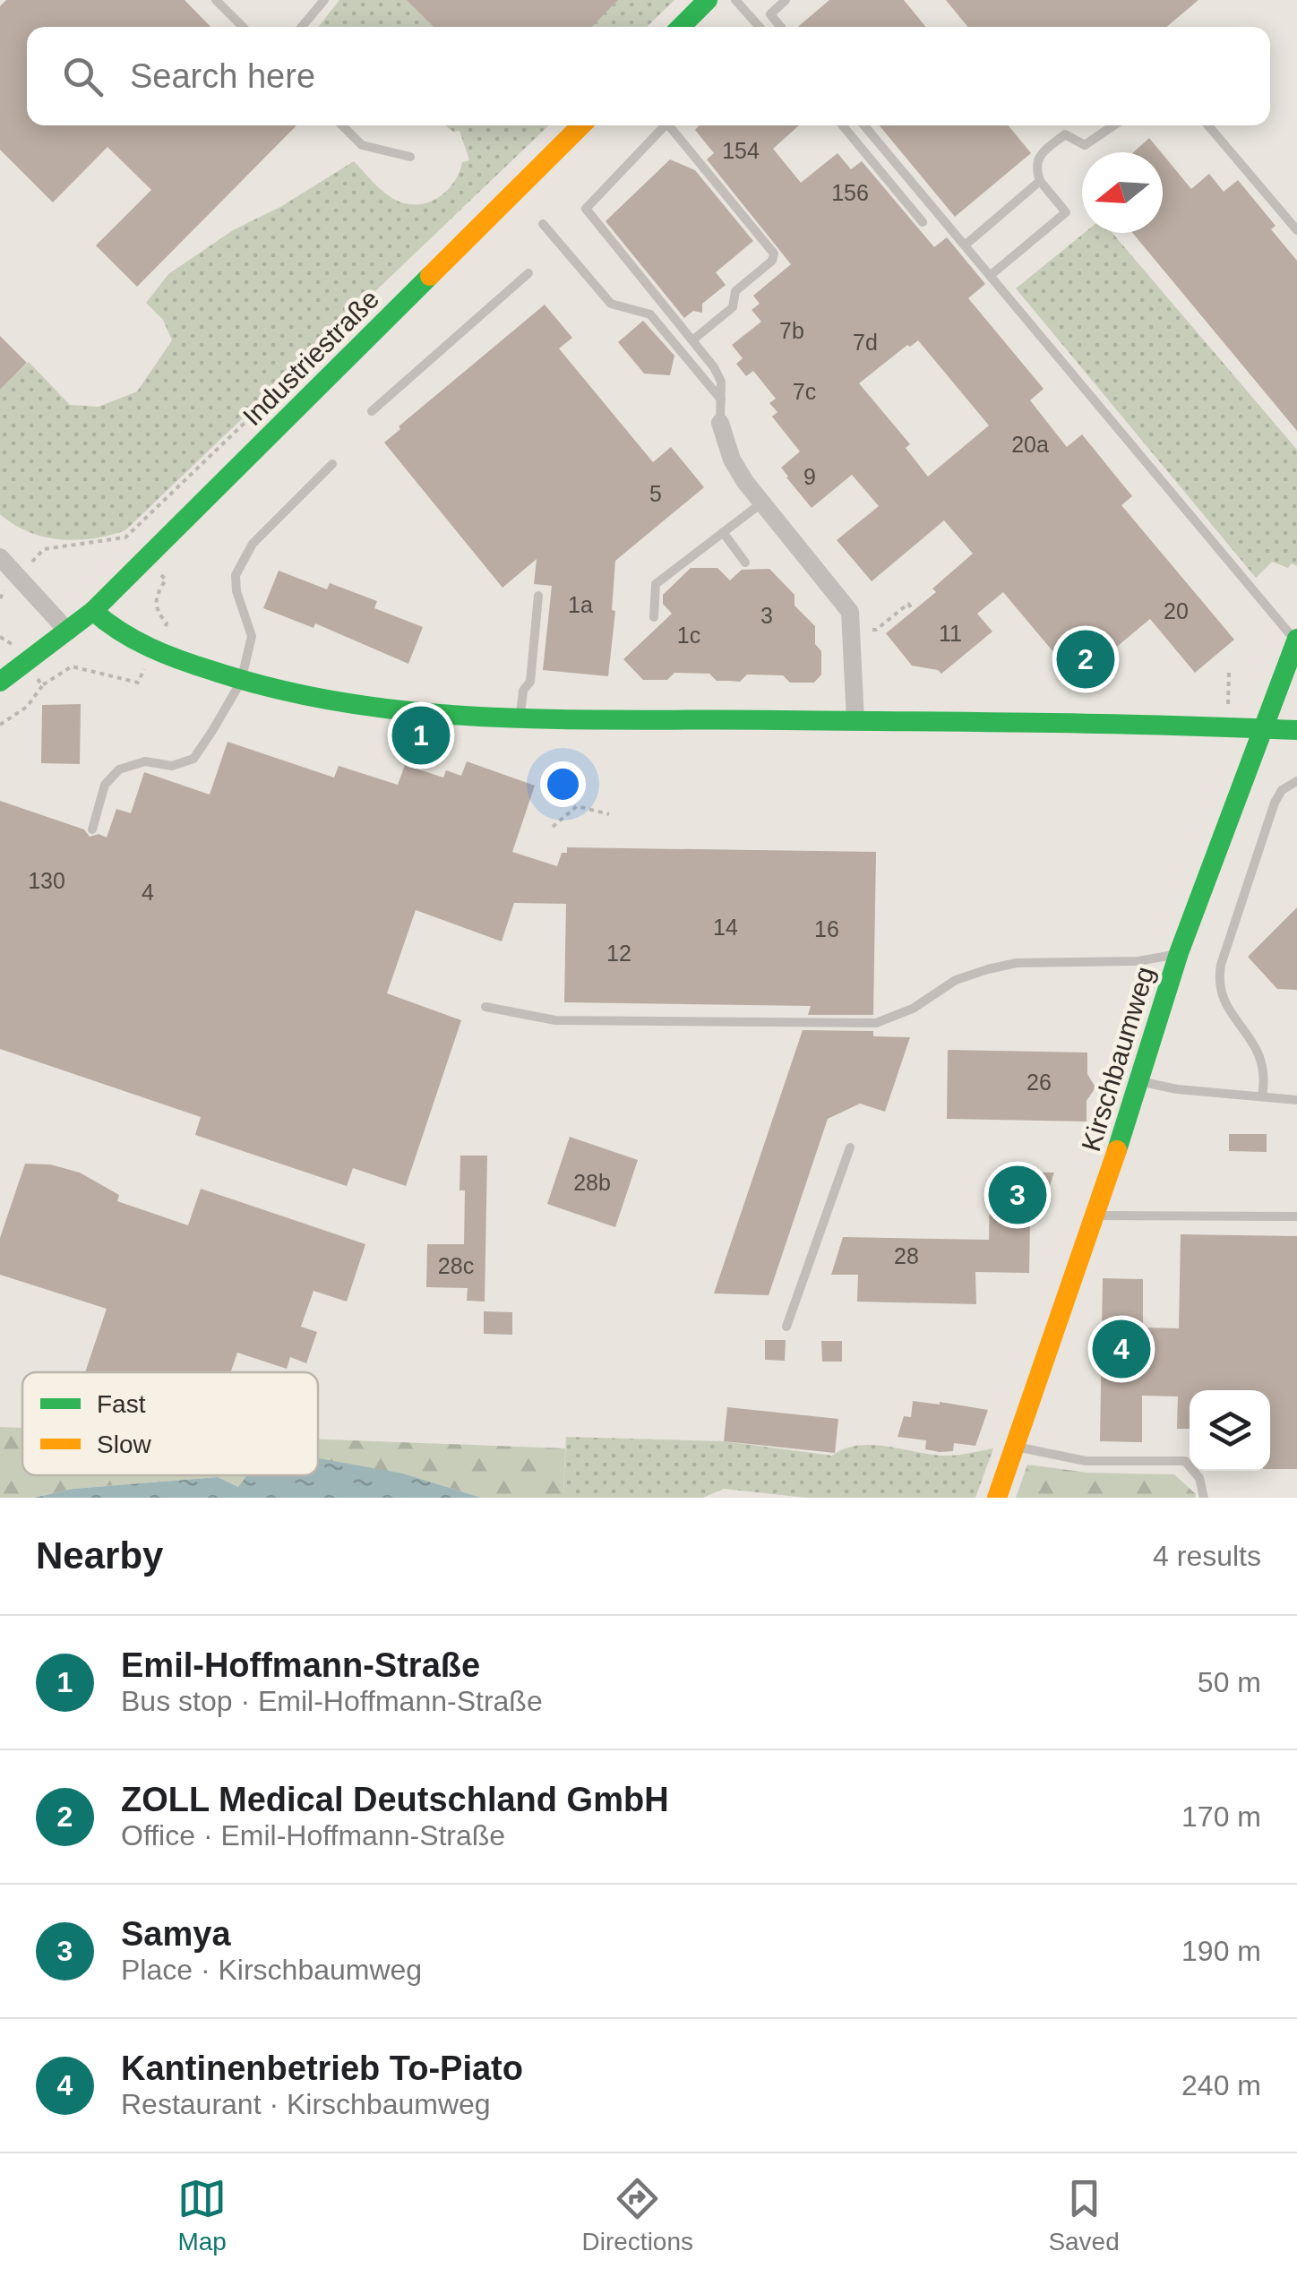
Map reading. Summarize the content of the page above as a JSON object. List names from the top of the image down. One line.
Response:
{"streets":{"street":["Industriestraße","Kirschbaumweg"]},"house_numbers":["154","156","7b","7d","7c","20a","9","5","1a","20","3","11","1c","130","4","14","16","12","26","28b","28","28c"],"legend":["Fast","Slow"],"north":"left","page":{"search":"Search here","pins":["2","1","3","4"],"heading":["Nearby","4 results"],"list":[{"mark":"1","name":"Emil-Hoffmann-Straße","note":"Bus stop · Emil-Hoffmann-Straße","value":"50 m"},{"mark":"2","name":"ZOLL Medical Deutschland GmbH","note":"Office · Emil-Hoffmann-Straße","value":"170 m"},{"mark":"3","name":"Samya","note":"Place · Kirschbaumweg","value":"190 m"},{"mark":"4","name":"Kantinenbetrieb To-Piato","note":"Restaurant · Kirschbaumweg","value":"240 m"}],"nav":["Map","Directions","Saved"]}}
